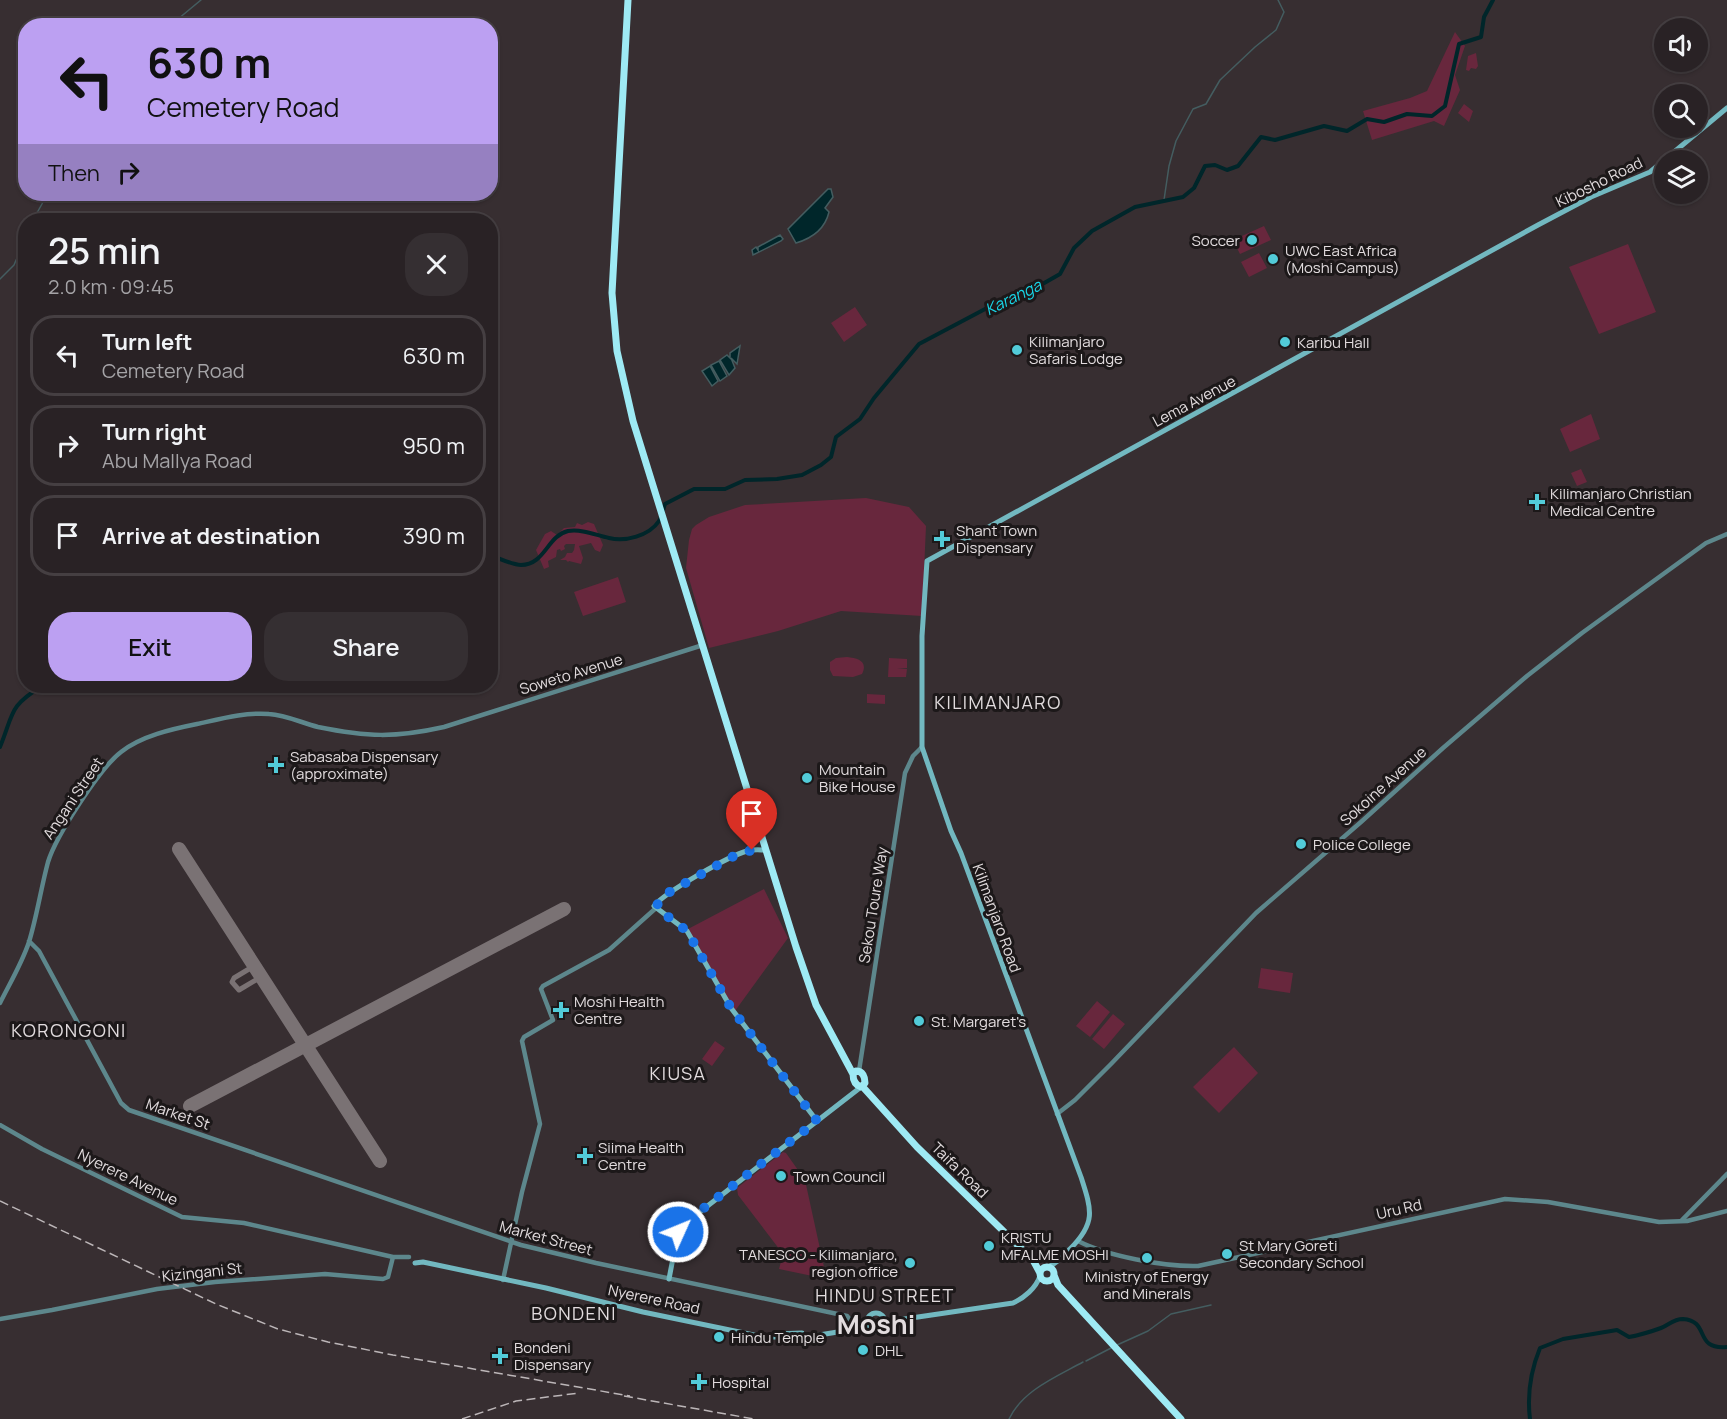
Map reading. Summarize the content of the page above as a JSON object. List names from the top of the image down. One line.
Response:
{"streets":{"highway":["Taifa Road"],"main road":["Kibosho Road","Lema Avenue","Kilimanjaro Road","Nyerere Road"],"street":["Soweto Avenue","Sokoine Avenue","Angani Street","Sekou Toure Way","Market St","Nyerere Avenue","Uru Rd","Market Street","Kizingani St"]},"crossings":[["Kibosho Road","Lema Avenue"],["Lema Avenue","Kilimanjaro Road"],["Soweto Avenue","Angani Street"],["Soweto Avenue","Taifa Road"],["Sokoine Avenue","Kilimanjaro Road"],["Angani Street","Market St"],["Sekou Toure Way","Kilimanjaro Road"],["Sekou Toure Way","Taifa Road"],["Kilimanjaro Road","Taifa Road"],["Kilimanjaro Road","Uru Rd"],["Market St","Market Street"],["Nyerere Avenue","Kizingani St"],["Market Street","Nyerere Road"]],"districts":["KILIMANJARO","KORONGONI","KIUSA","HINDU STREET","BONDENI","Moshi"],"water":["Karanga"],"places":{"other":["Soccer","UWC East Africa (Moshi Campus)","Karibu Hall","Kilimanjaro Safaris Lodge","Mountain Bike House","Police College","St. Margaret's","Town Council","KRISTU MFALME MOSHI","St Mary Goreti Secondary School","Ministry of Energy and Minerals","TANESCO - Kilimanjaro, region office","Hindu Temple","DHL"],"health":["Kilimanjaro Christian Medical Centre","Shant Town Dispensary","Sabasaba Dispensary (approximate)","Moshi Health Centre","Siima Health Centre","Bondeni Dispensary","Hospital"]},"page":{"turn":["630 m","Cemetery Road"],"then":"Then","heading":["25 min","2.0 km · 09:45"],"list":[{"name":"Turn left","note":"Cemetery Road","value":"630 m"},{"name":"Turn right","note":"Abu Mallya Road","value":"950 m"},{"name":"Arrive at destination","value":"390 m"}],"buttons":["Exit","Share"]}}
